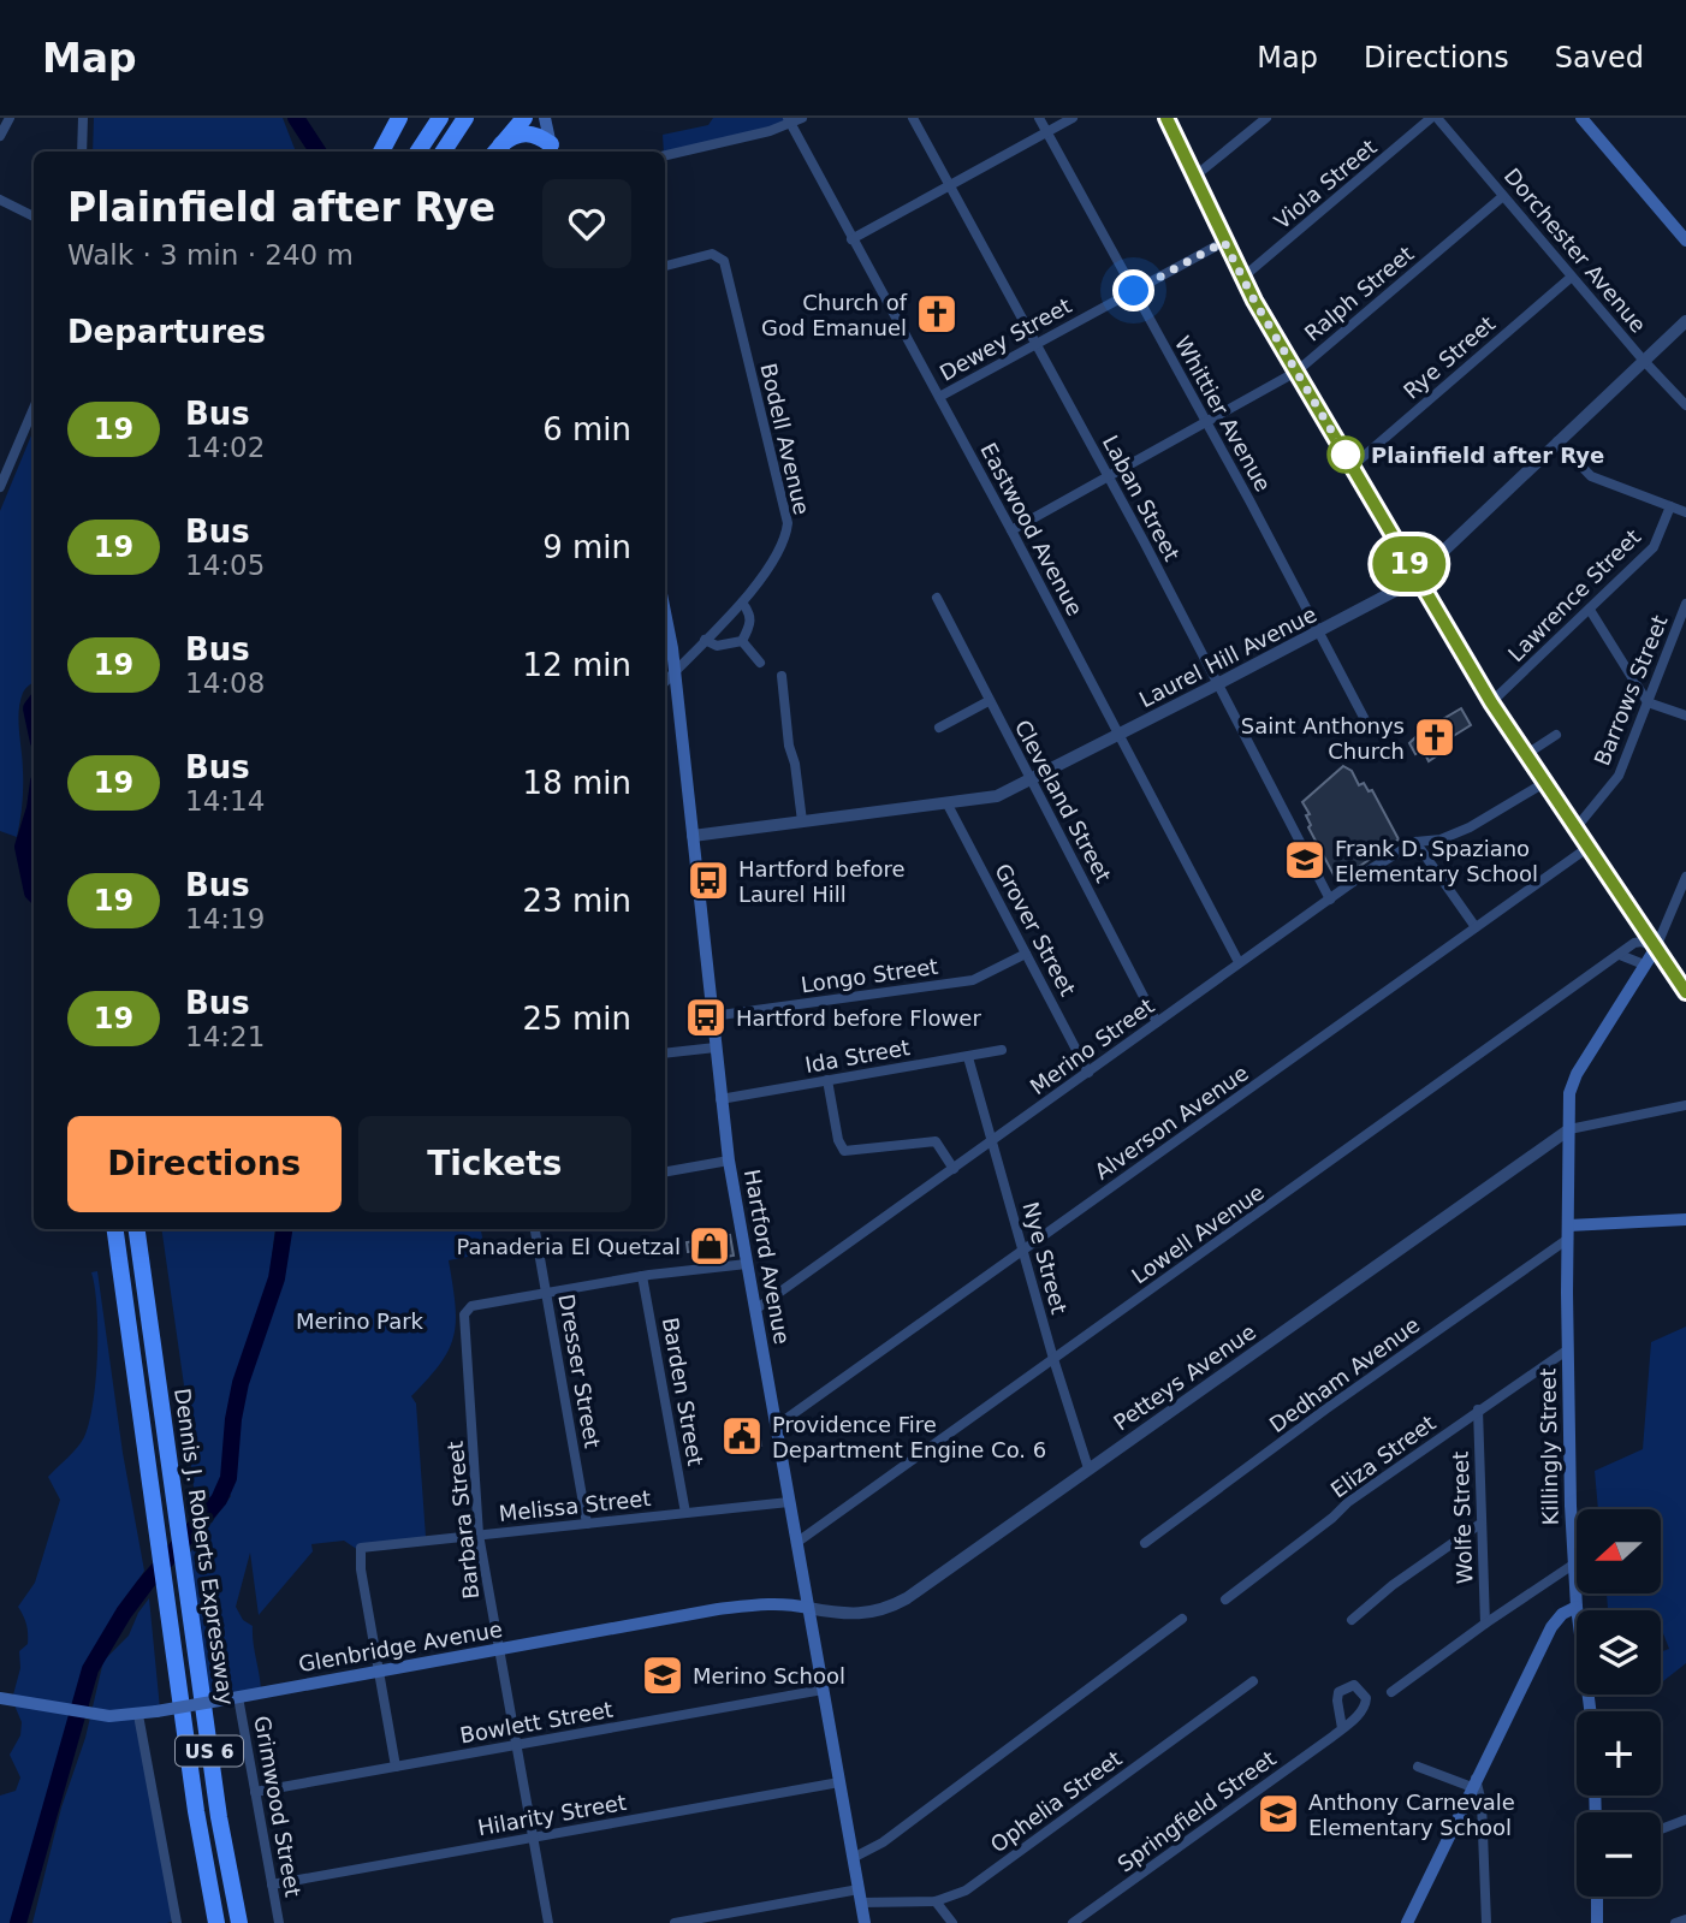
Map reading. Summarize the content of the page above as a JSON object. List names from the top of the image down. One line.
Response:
{"streets":{"highway":["Dennis J. Roberts Expressway","US 6"],"main road":["Hartford Avenue","Killingly Street","Glenbridge Avenue"],"street":["Viola Street","Dorchester Avenue","Ralph Street","Dewey Street","Rye Street","Whittier Avenue","Bodell Avenue","Laban Street","Eastwood Avenue","Lawrence Street","Laurel Hill Avenue","Barrows Street","Cleveland Street","Grover Street","Longo Street","Merino Street","Ida Street","Alverson Avenue","Lowell Avenue","Nye Street","Dresser Street","Dedham Avenue","Petteys Avenue","Barden Street","Eliza Street","Melissa Street","Wolfe Street","Barbara Street","Bowlett Street","Ophelia Street","Grimwood Street","Springfield Street","Hilarity Street"]},"crossings":[["Viola Street","Dorchester Avenue"],["Dorchester Avenue","Ralph Street"],["Dorchester Avenue","Rye Street"],["Dorchester Avenue","Laurel Hill Avenue"],["Ralph Street","Whittier Avenue"],["Ralph Street","Laban Street"],["Ralph Street","Eastwood Avenue"],["Dewey Street","Whittier Avenue"],["Dewey Street","Laban Street"],["Dewey Street","Eastwood Avenue"],["Whittier Avenue","Laurel Hill Avenue"],["Bodell Avenue","Hartford Avenue"],["Laban Street","Laurel Hill Avenue"],["Laban Street","Merino Street"],["Eastwood Avenue","Laurel Hill Avenue"],["Eastwood Avenue","Merino Street"],["Laurel Hill Avenue","Cleveland Street"],["Laurel Hill Avenue","Grover Street"],["Laurel Hill Avenue","Hartford Avenue"],["Cleveland Street","Merino Street"],["Grover Street","Longo Street"],["Grover Street","Merino Street"],["Longo Street","Hartford Avenue"],["Merino Street","Hartford Avenue"],["Merino Street","Nye Street"],["Ida Street","Hartford Avenue"],["Ida Street","Nye Street"],["Alverson Avenue","Hartford Avenue"],["Alverson Avenue","Nye Street"],["Lowell Avenue","Hartford Avenue"],["Lowell Avenue","Nye Street"],["Lowell Avenue","Killingly Street"],["Hartford Avenue","Petteys Avenue"],["Hartford Avenue","Melissa Street"],["Hartford Avenue","Glenbridge Avenue"],["Hartford Avenue","Bowlett Street"],["Hartford Avenue","Ophelia Street"],["Hartford Avenue","Hilarity Street"],["Nye Street","Petteys Avenue"],["Dresser Street","Melissa Street"],["Dresser Street","Barbara Street"],["Dedham Avenue","Killingly Street"],["Petteys Avenue","Killingly Street"],["Petteys Avenue","Glenbridge Avenue"],["Barden Street","Melissa Street"],["Killingly Street","Eliza Street"],["Eliza Street","Wolfe Street"],["Melissa Street","Barbara Street"],["Melissa Street","Glenbridge Avenue"],["Barbara Street","Glenbridge Avenue"],["Barbara Street","Bowlett Street"],["Barbara Street","Hilarity Street"],["Glenbridge Avenue","Grimwood Street"],["Bowlett Street","Grimwood Street"],["Grimwood Street","Hilarity Street"]],"parks":["Merino Park"],"places":{"church":["Church of God Emanuel","Saint Anthonys Church"],"other":["Plainfield after Rye"],"school or university":["Frank D. Spaziano Elementary School","Merino School","Anthony Carnevale Elementary School"],"bus stop":["Hartford before Laurel Hill","Hartford before Flower"],"shop":["Panaderia El Quetzal"],"public building":["Providence Fire Department Engine Co. 6"]},"lines":["bus line 19"],"north":"left","page":{"header":"Map","nav":["Map","Directions","Saved"],"on_map":"19","heading":[["Plainfield after Rye","Walk · 3 min · 240 m"],"Departures"],"list":[{"mark":"19","name":"Bus","note":"14:02","value":"6 min"},{"mark":"19","name":"Bus","note":"14:05","value":"9 min"},{"mark":"19","name":"Bus","note":"14:08","value":"12 min"},{"mark":"19","name":"Bus","note":"14:14","value":"18 min"},{"mark":"19","name":"Bus","note":"14:19","value":"23 min"},{"mark":"19","name":"Bus","note":"14:21","value":"25 min"}],"buttons":["Directions","Tickets"],"map_buttons":["+","−"]}}
